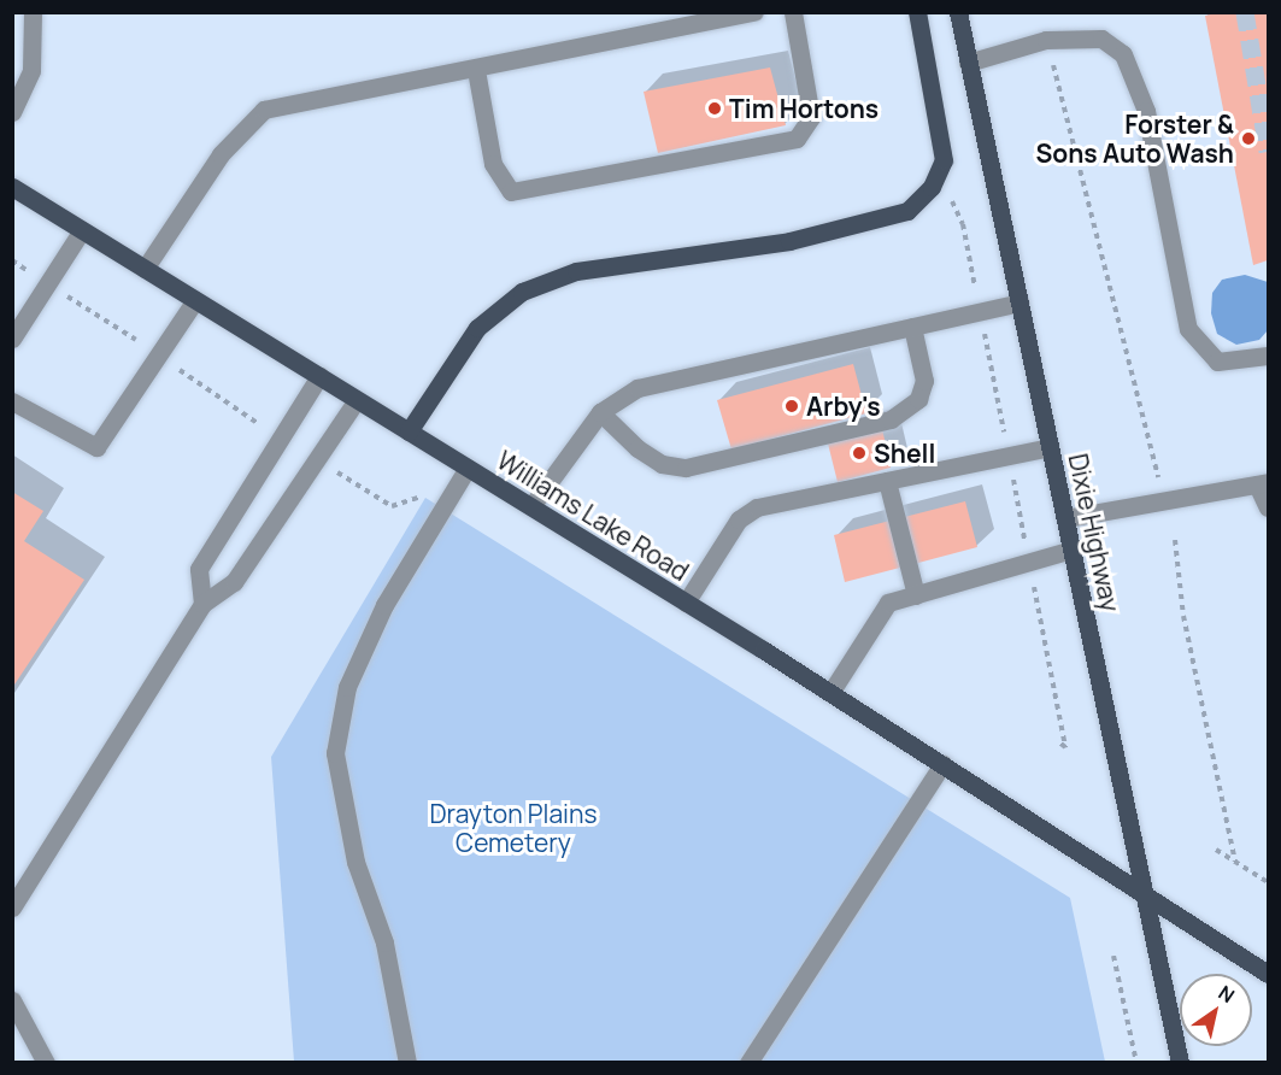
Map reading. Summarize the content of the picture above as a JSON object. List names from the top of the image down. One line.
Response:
{"streets":{"main road":["Williams Lake Road","Dixie Highway"]},"crossings":[["Williams Lake Road","Dixie Highway"]],"parks":["Drayton Plains Cemetery"],"places":["Tim Hortons","Forster & Sons Auto Wash","Arby's","Shell"],"north":"top right"}
